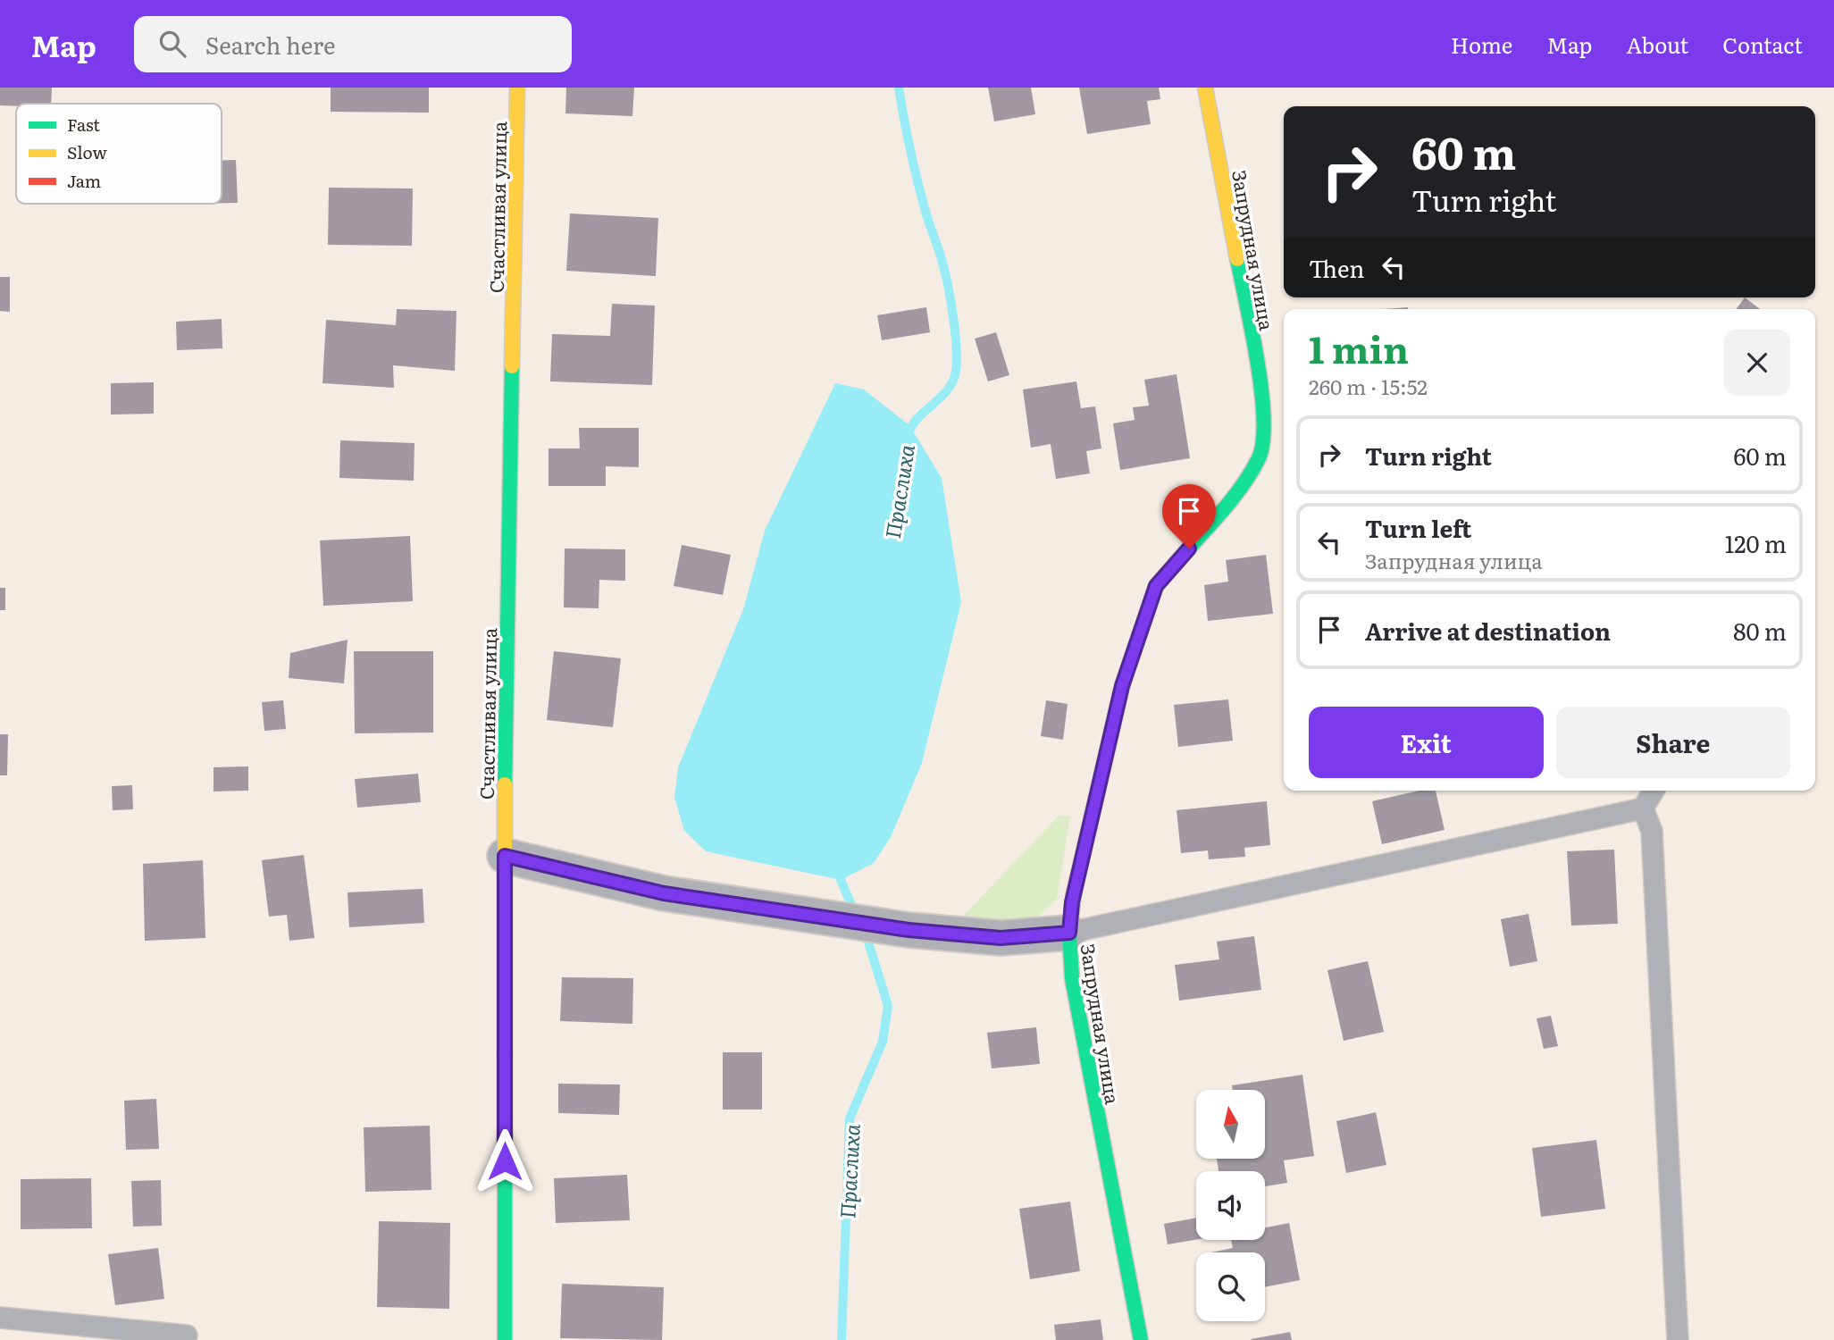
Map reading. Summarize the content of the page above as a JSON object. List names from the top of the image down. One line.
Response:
{"streets":{"street":["Счастливая улица","Запрудная улица"]},"water":["Праслиха"],"legend":["Fast","Slow","Jam"],"north":"top","page":{"header":"Map","search":"Search here","nav":["Home","Map","About","Contact"],"turn":["60 m","Turn right"],"then":"Then","heading":["1 min","260 m · 15:52"],"list":[{"name":"Turn right","value":"60 m"},{"name":"Turn left","note":"Запрудная улица","value":"120 m"},{"name":"Arrive at destination","value":"80 m"}],"buttons":["Exit","Share"]}}
